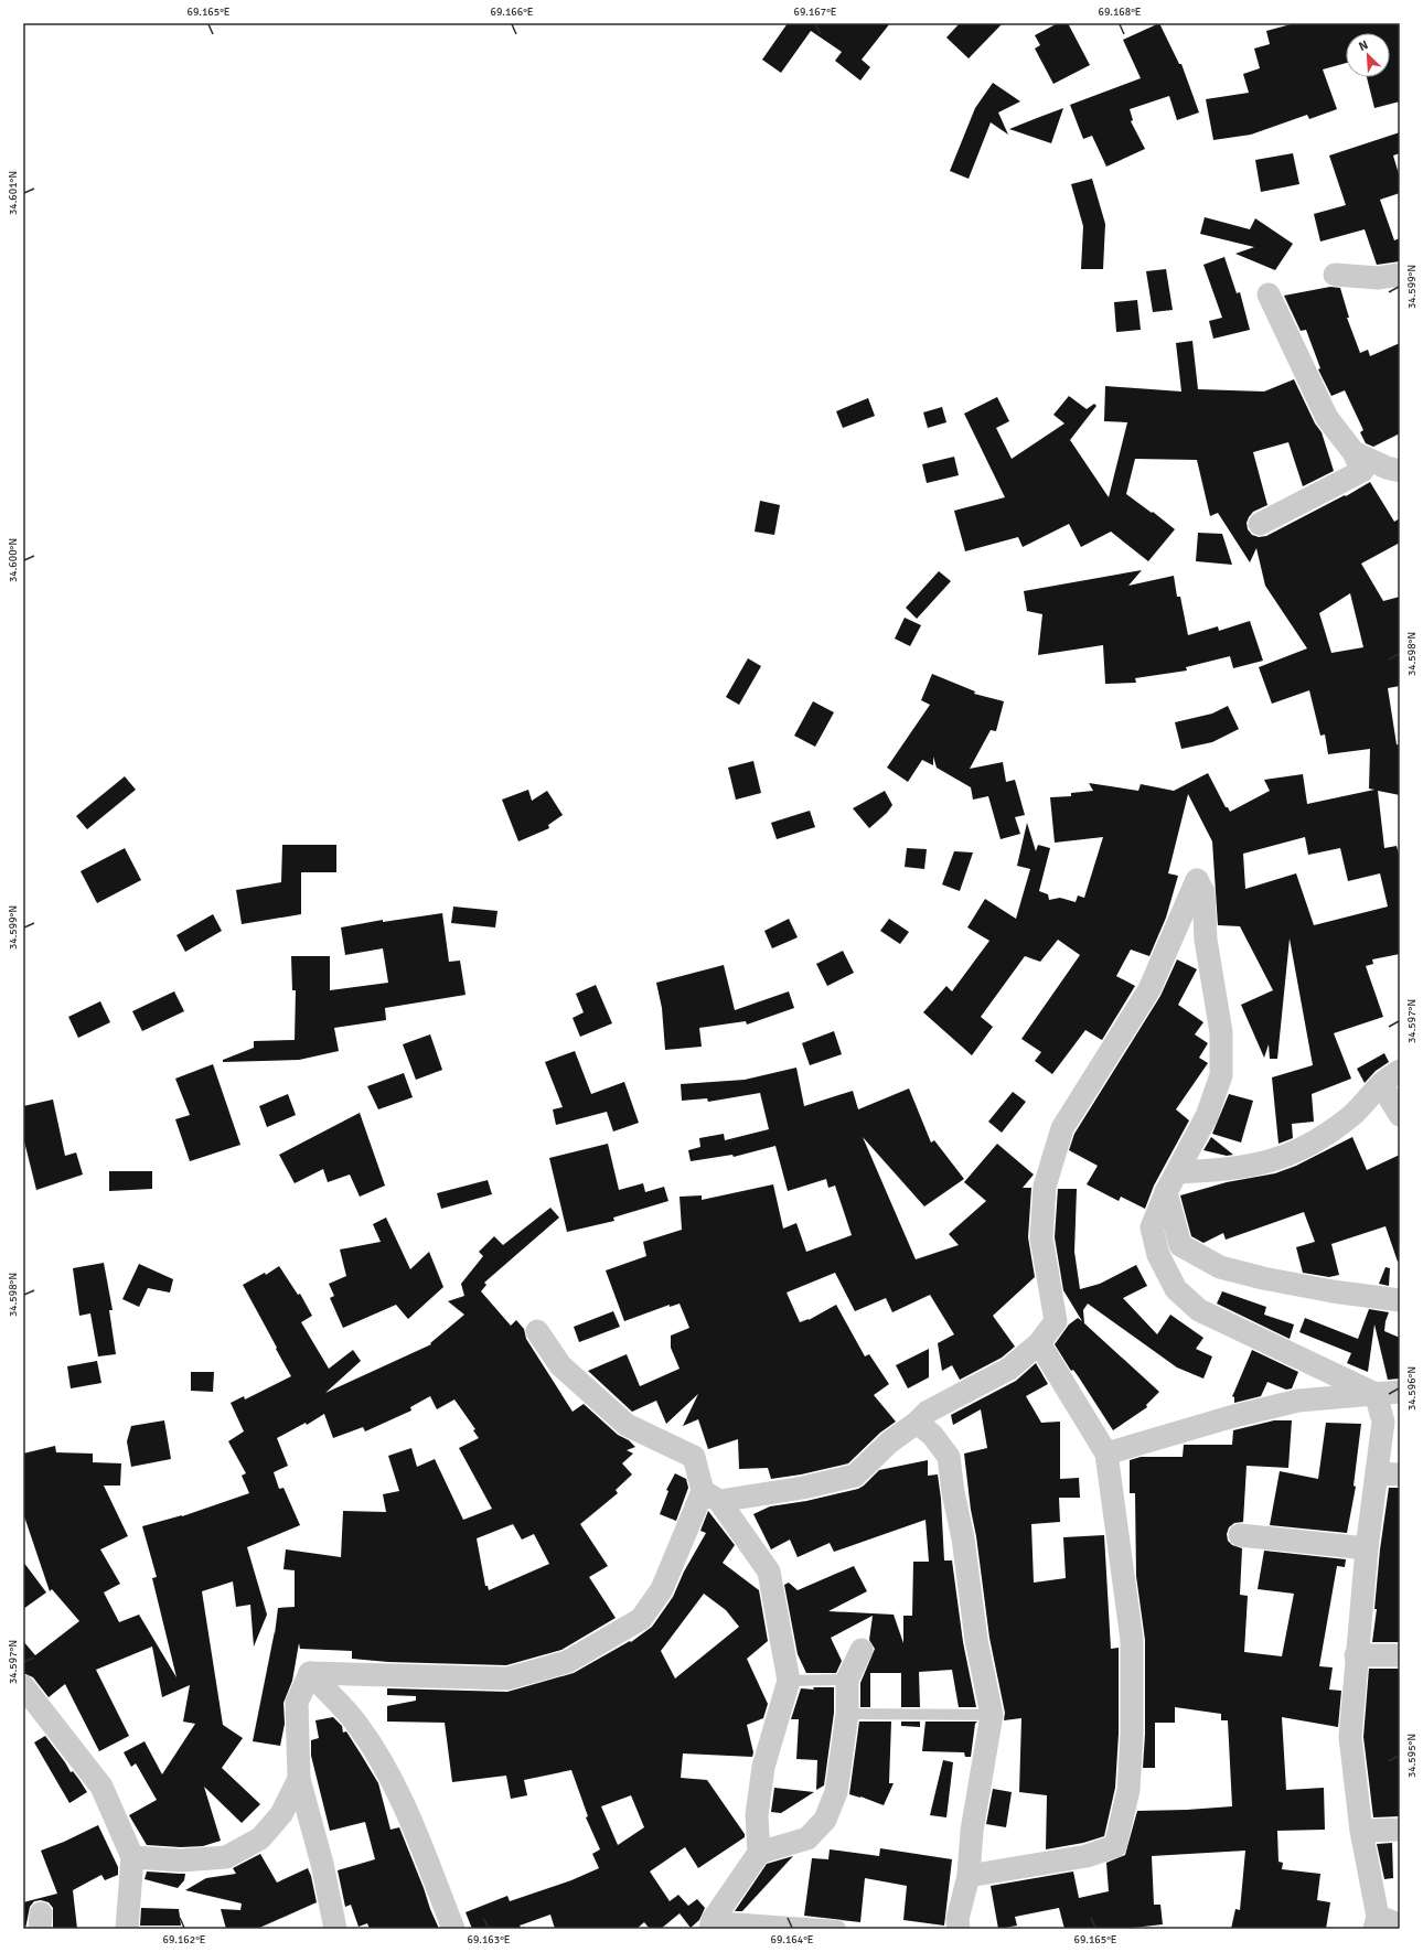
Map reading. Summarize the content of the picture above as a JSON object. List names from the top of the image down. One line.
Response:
{"north":"top left","coordinates":["69.165°E","69.166°E","69.167°E","69.168°E","34.601°N","34.599°N","34.600°N","34.598°N","34.597°N","34.596°N","34.595°N","69.162°E","69.163°E","69.164°E"]}
